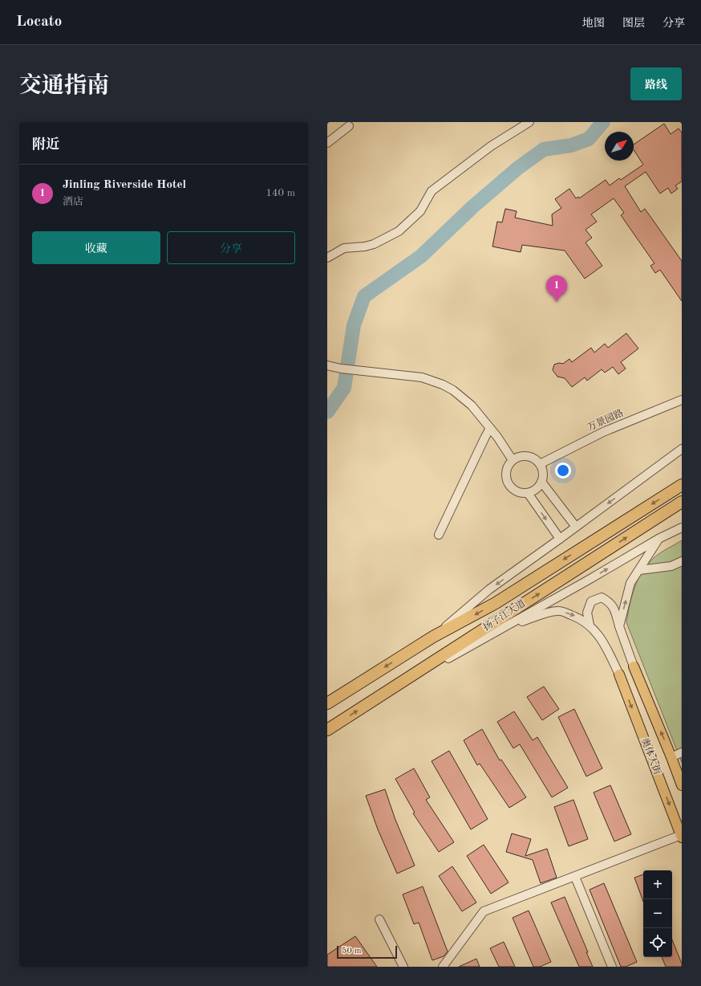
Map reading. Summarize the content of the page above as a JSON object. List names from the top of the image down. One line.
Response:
{"streets":{"highway":["扬子江大道"],"main road":["奥体大街"],"street":["万景园路"]},"scale_bar":"50 m","north":"top right","page":{"header":"Locato","nav":["地图","图层","分享"],"title":"交通指南","buttons":["路线",["收藏","分享"]],"heading":"附近","list":[{"mark":"1","name":"Jinling Riverside Hotel","note":"酒店","value":"140 m"}],"pins":"1","map_buttons":["+","−"],"scale":"50 m"}}
